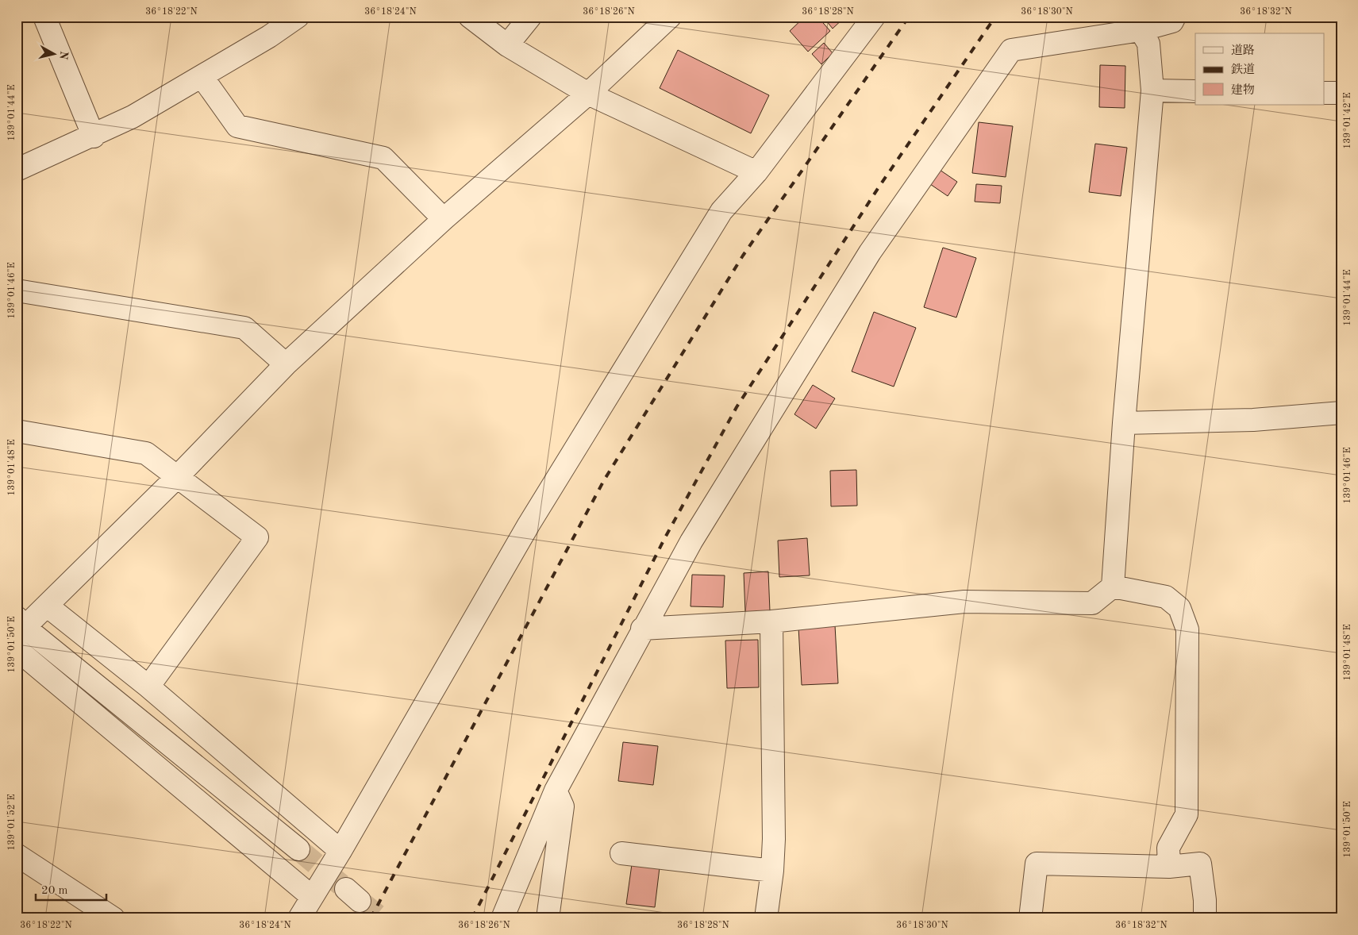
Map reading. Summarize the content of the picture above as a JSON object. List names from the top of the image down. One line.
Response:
{"legend":["道路","鉄道","建物"],"scale_bar":"20 m","north":"right","coordinates":["36°18'22\"N","36°18'24\"N","36°18'26\"N","36°18'28\"N","36°18'30\"N","36°18'32\"N","139°01'44\"E","139°01'42\"E","139°01'46\"E","139°01'48\"E","139°01'50\"E","139°01'52\"E"]}
